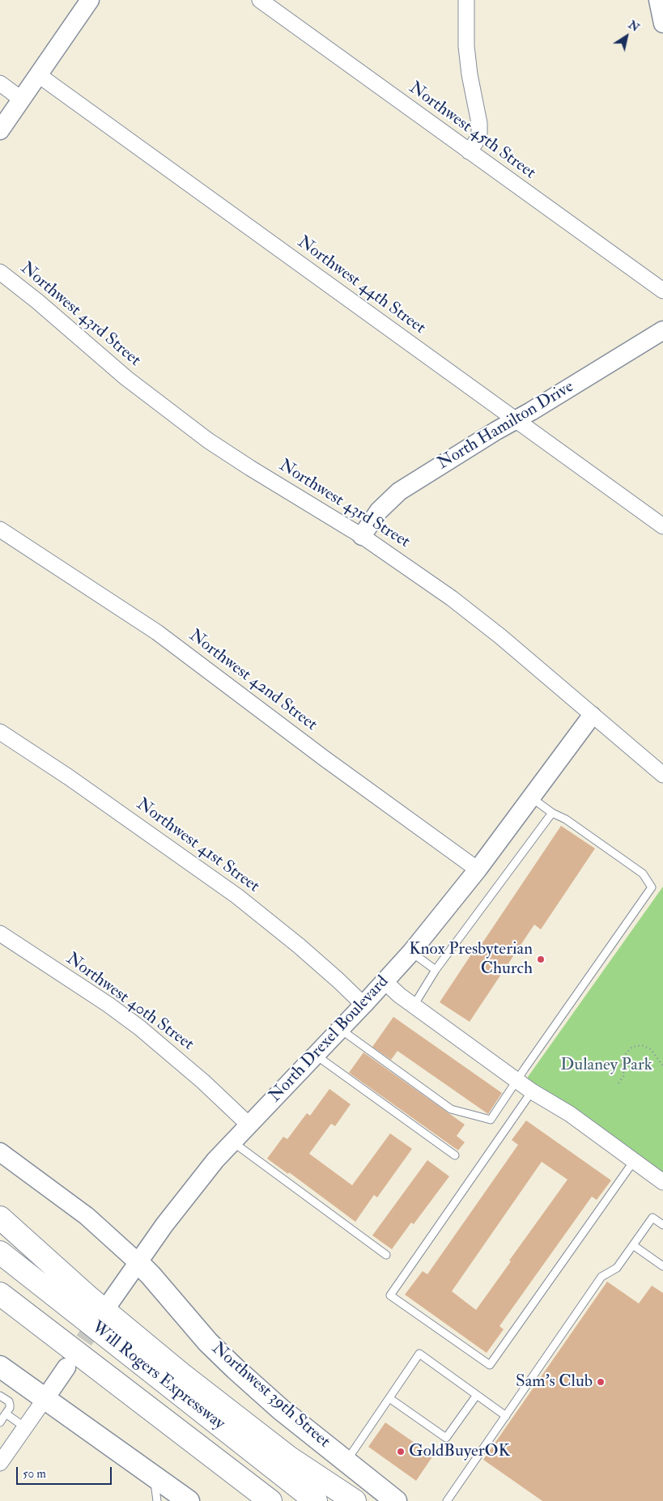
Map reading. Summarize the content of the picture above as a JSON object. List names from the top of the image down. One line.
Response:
{"streets":{"highway":["Will Rogers Expressway"],"main road":["Northwest 39th Street"],"street":["Northwest 45th Street","Northwest 44th Street","Northwest 43rd Street","North Hamilton Drive","Northwest 42nd Street","Northwest 41st Street","Northwest 40th Street","North Drexel Boulevard"]},"crossings":[["Northwest 44th Street","North Hamilton Drive"],["Northwest 43rd Street","North Hamilton Drive"],["Northwest 43rd Street","North Drexel Boulevard"],["Northwest 42nd Street","North Drexel Boulevard"],["Northwest 41st Street","North Drexel Boulevard"],["Northwest 40th Street","North Drexel Boulevard"],["North Drexel Boulevard","Northwest 39th Street"]],"parks":["Dulaney Park"],"places":["Knox Presbyterian Church","Sam's Club","GoldBuyerOK"],"scale_bar":"50 m","north":"top right"}
